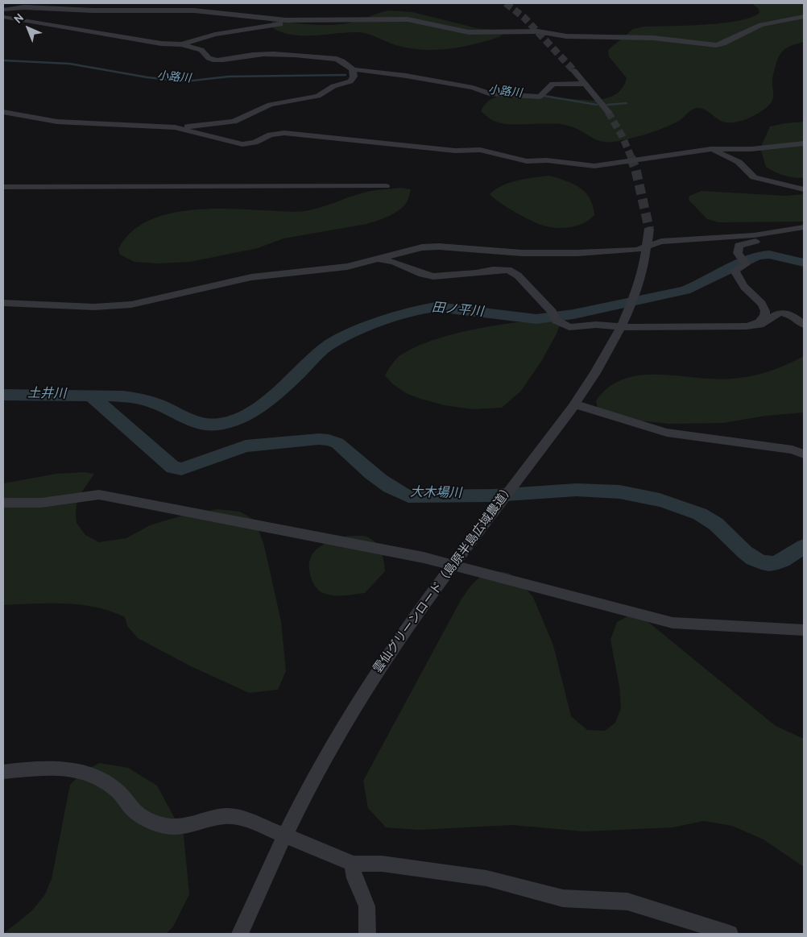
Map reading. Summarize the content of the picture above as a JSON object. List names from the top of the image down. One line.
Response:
{"streets":{"street":["雲仙グリーンロード（島原半島広域農道）"]},"water":["小路川","田ノ平川","土井川","大木場川"],"north":"top left"}
